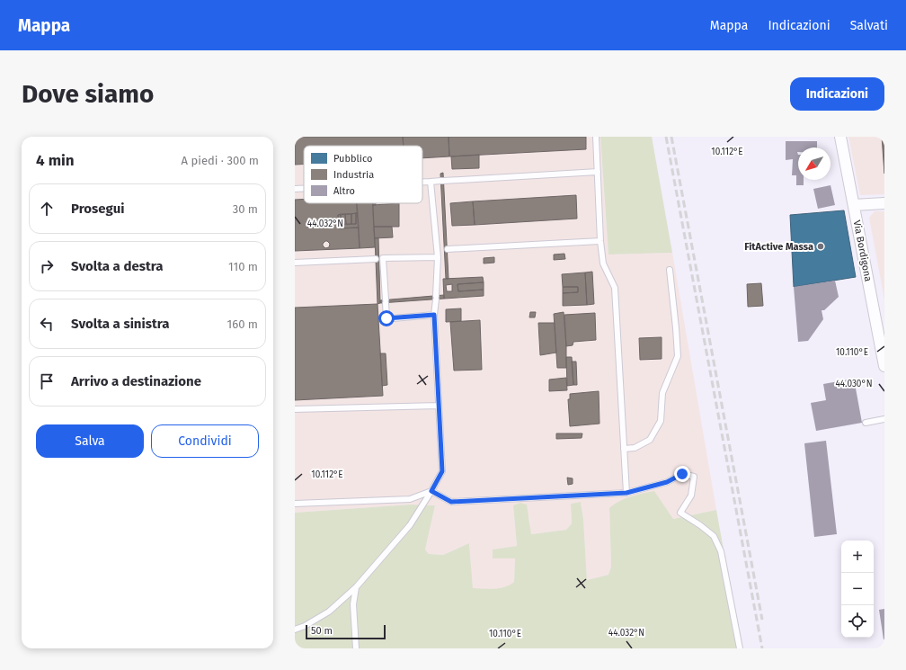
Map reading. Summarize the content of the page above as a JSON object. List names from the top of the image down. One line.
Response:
{"streets":{"street":["Via Bordigona"]},"places":["FitActive Massa"],"legend":["Pubblico","Industria","Altro"],"scale_bar":"50 m","north":"bottom left","page":{"header":"Mappa","nav":["Mappa","Indicazioni","Salvati"],"buttons":["Indicazioni",["Salva","Condividi"]],"title":"Dove siamo","heading":["4 min","A piedi · 300 m"],"list":[["Prosegui","30 m"],["Svolta a destra","110 m"],["Svolta a sinistra","160 m"],"Arrivo a destinazione"],"map_buttons":["+","−"],"scale":"50 m"},"coordinates":["10.112°E","44.032°N","10.110°E","44.030°N"]}
